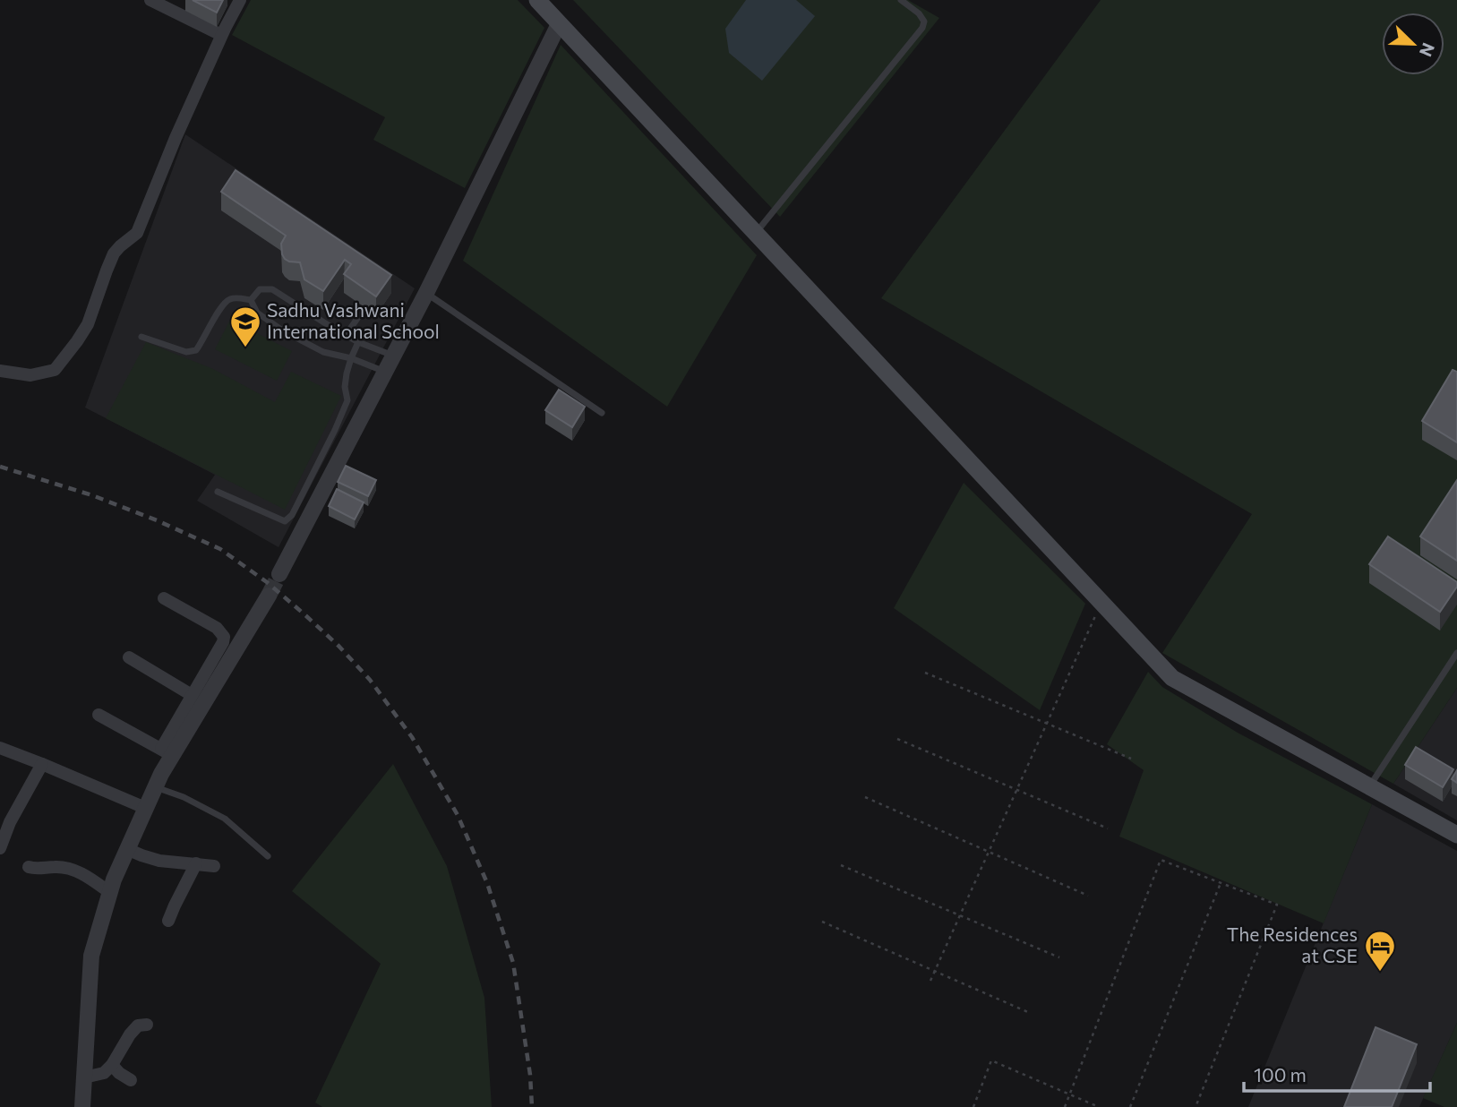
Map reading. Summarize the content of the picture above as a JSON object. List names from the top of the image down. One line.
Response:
{"places":{"school or university":["Sadhu Vashwani International School"],"hotel":["The Residences at CSE"]},"scale_bar":"100 m","north":"bottom right"}
